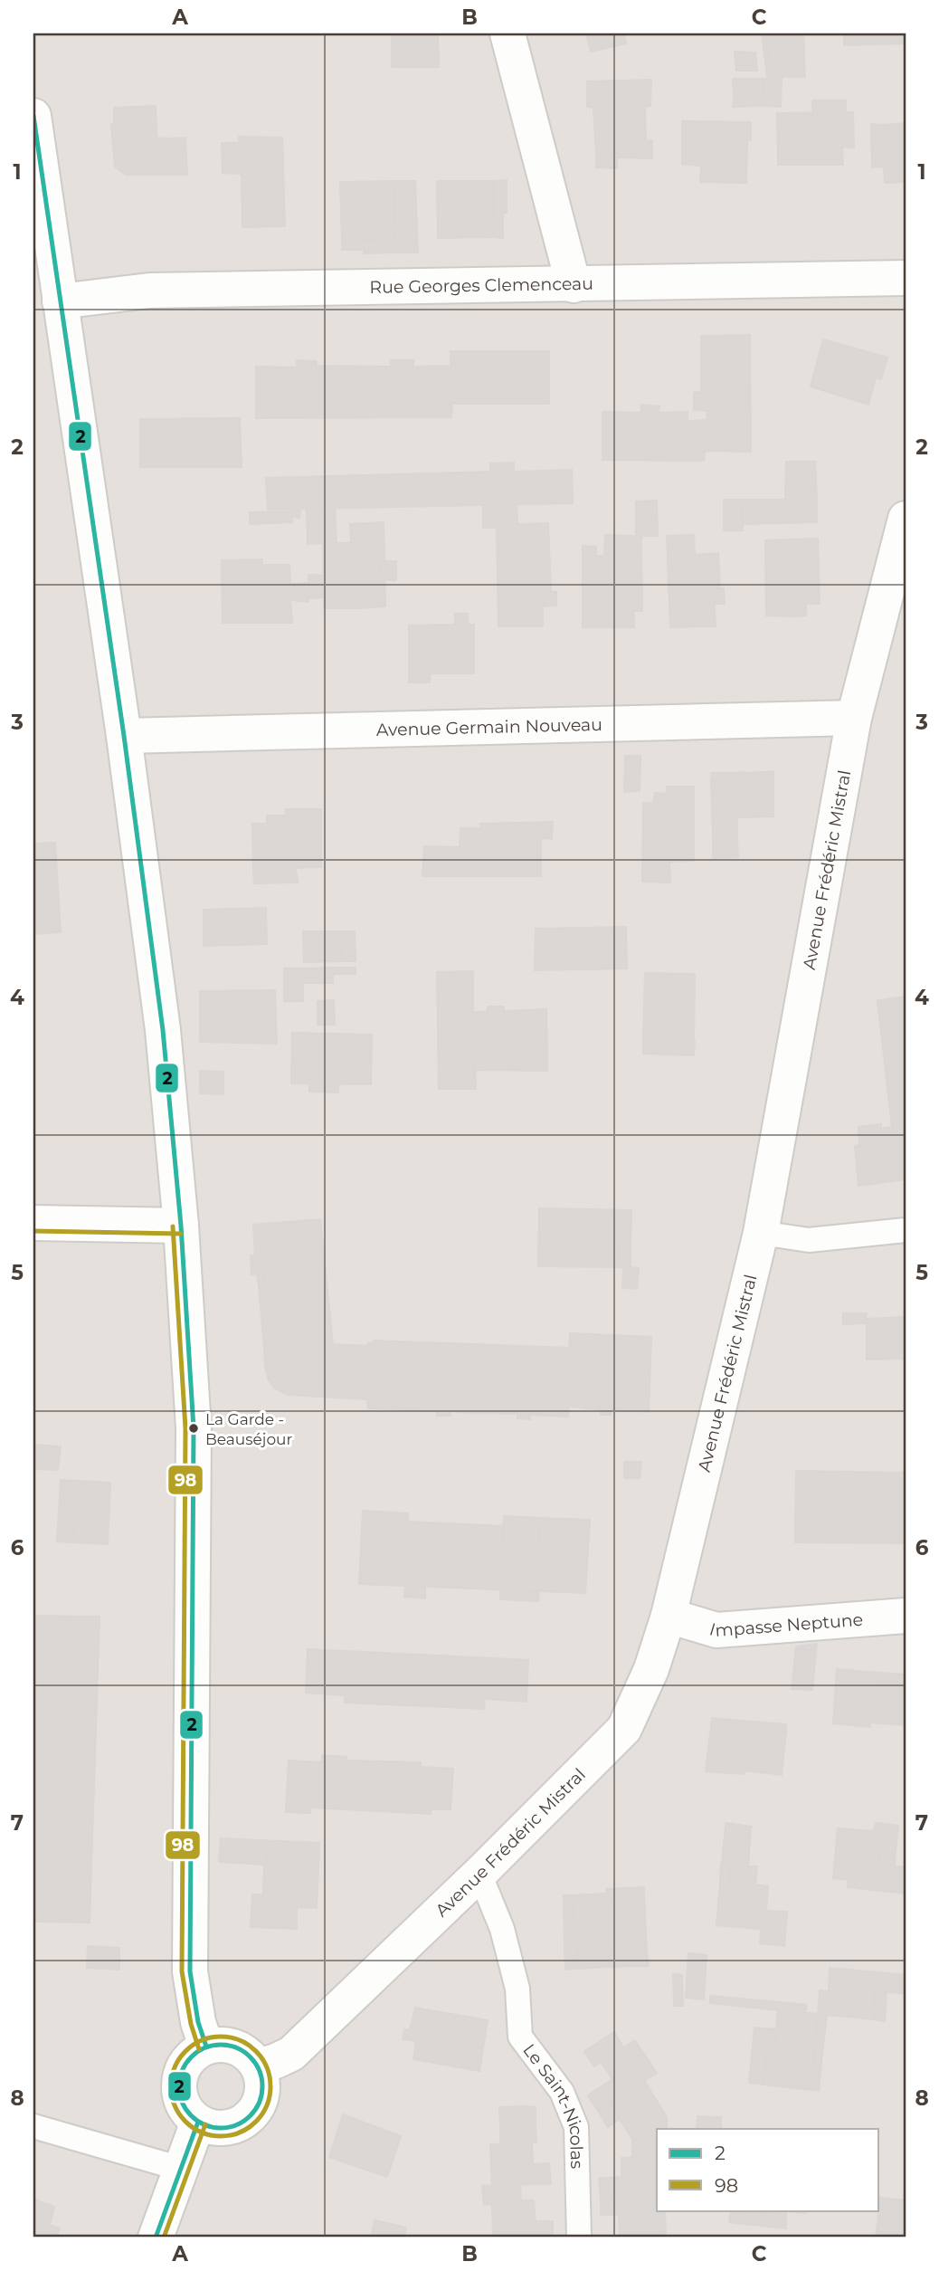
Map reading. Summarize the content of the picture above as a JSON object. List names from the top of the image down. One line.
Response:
{"streets":{"street":["Rue Georges Clemenceau","Avenue Germain Nouveau","Avenue Frédéric Mistral","Impasse Neptune"],"lane":["Le Saint-Nicolas"]},"crossings":[["Avenue Germain Nouveau","Avenue Frédéric Mistral"],["Avenue Frédéric Mistral","Impasse Neptune"],["Avenue Frédéric Mistral","Le Saint-Nicolas"]],"places":["La Garde - Beauséjour"],"lines":["transit line 2","transit line 98"],"legend":["2","98"],"grid":{"columns":["A","B","C"],"rows":["1","2","3","4","5","6","7","8"]}}
